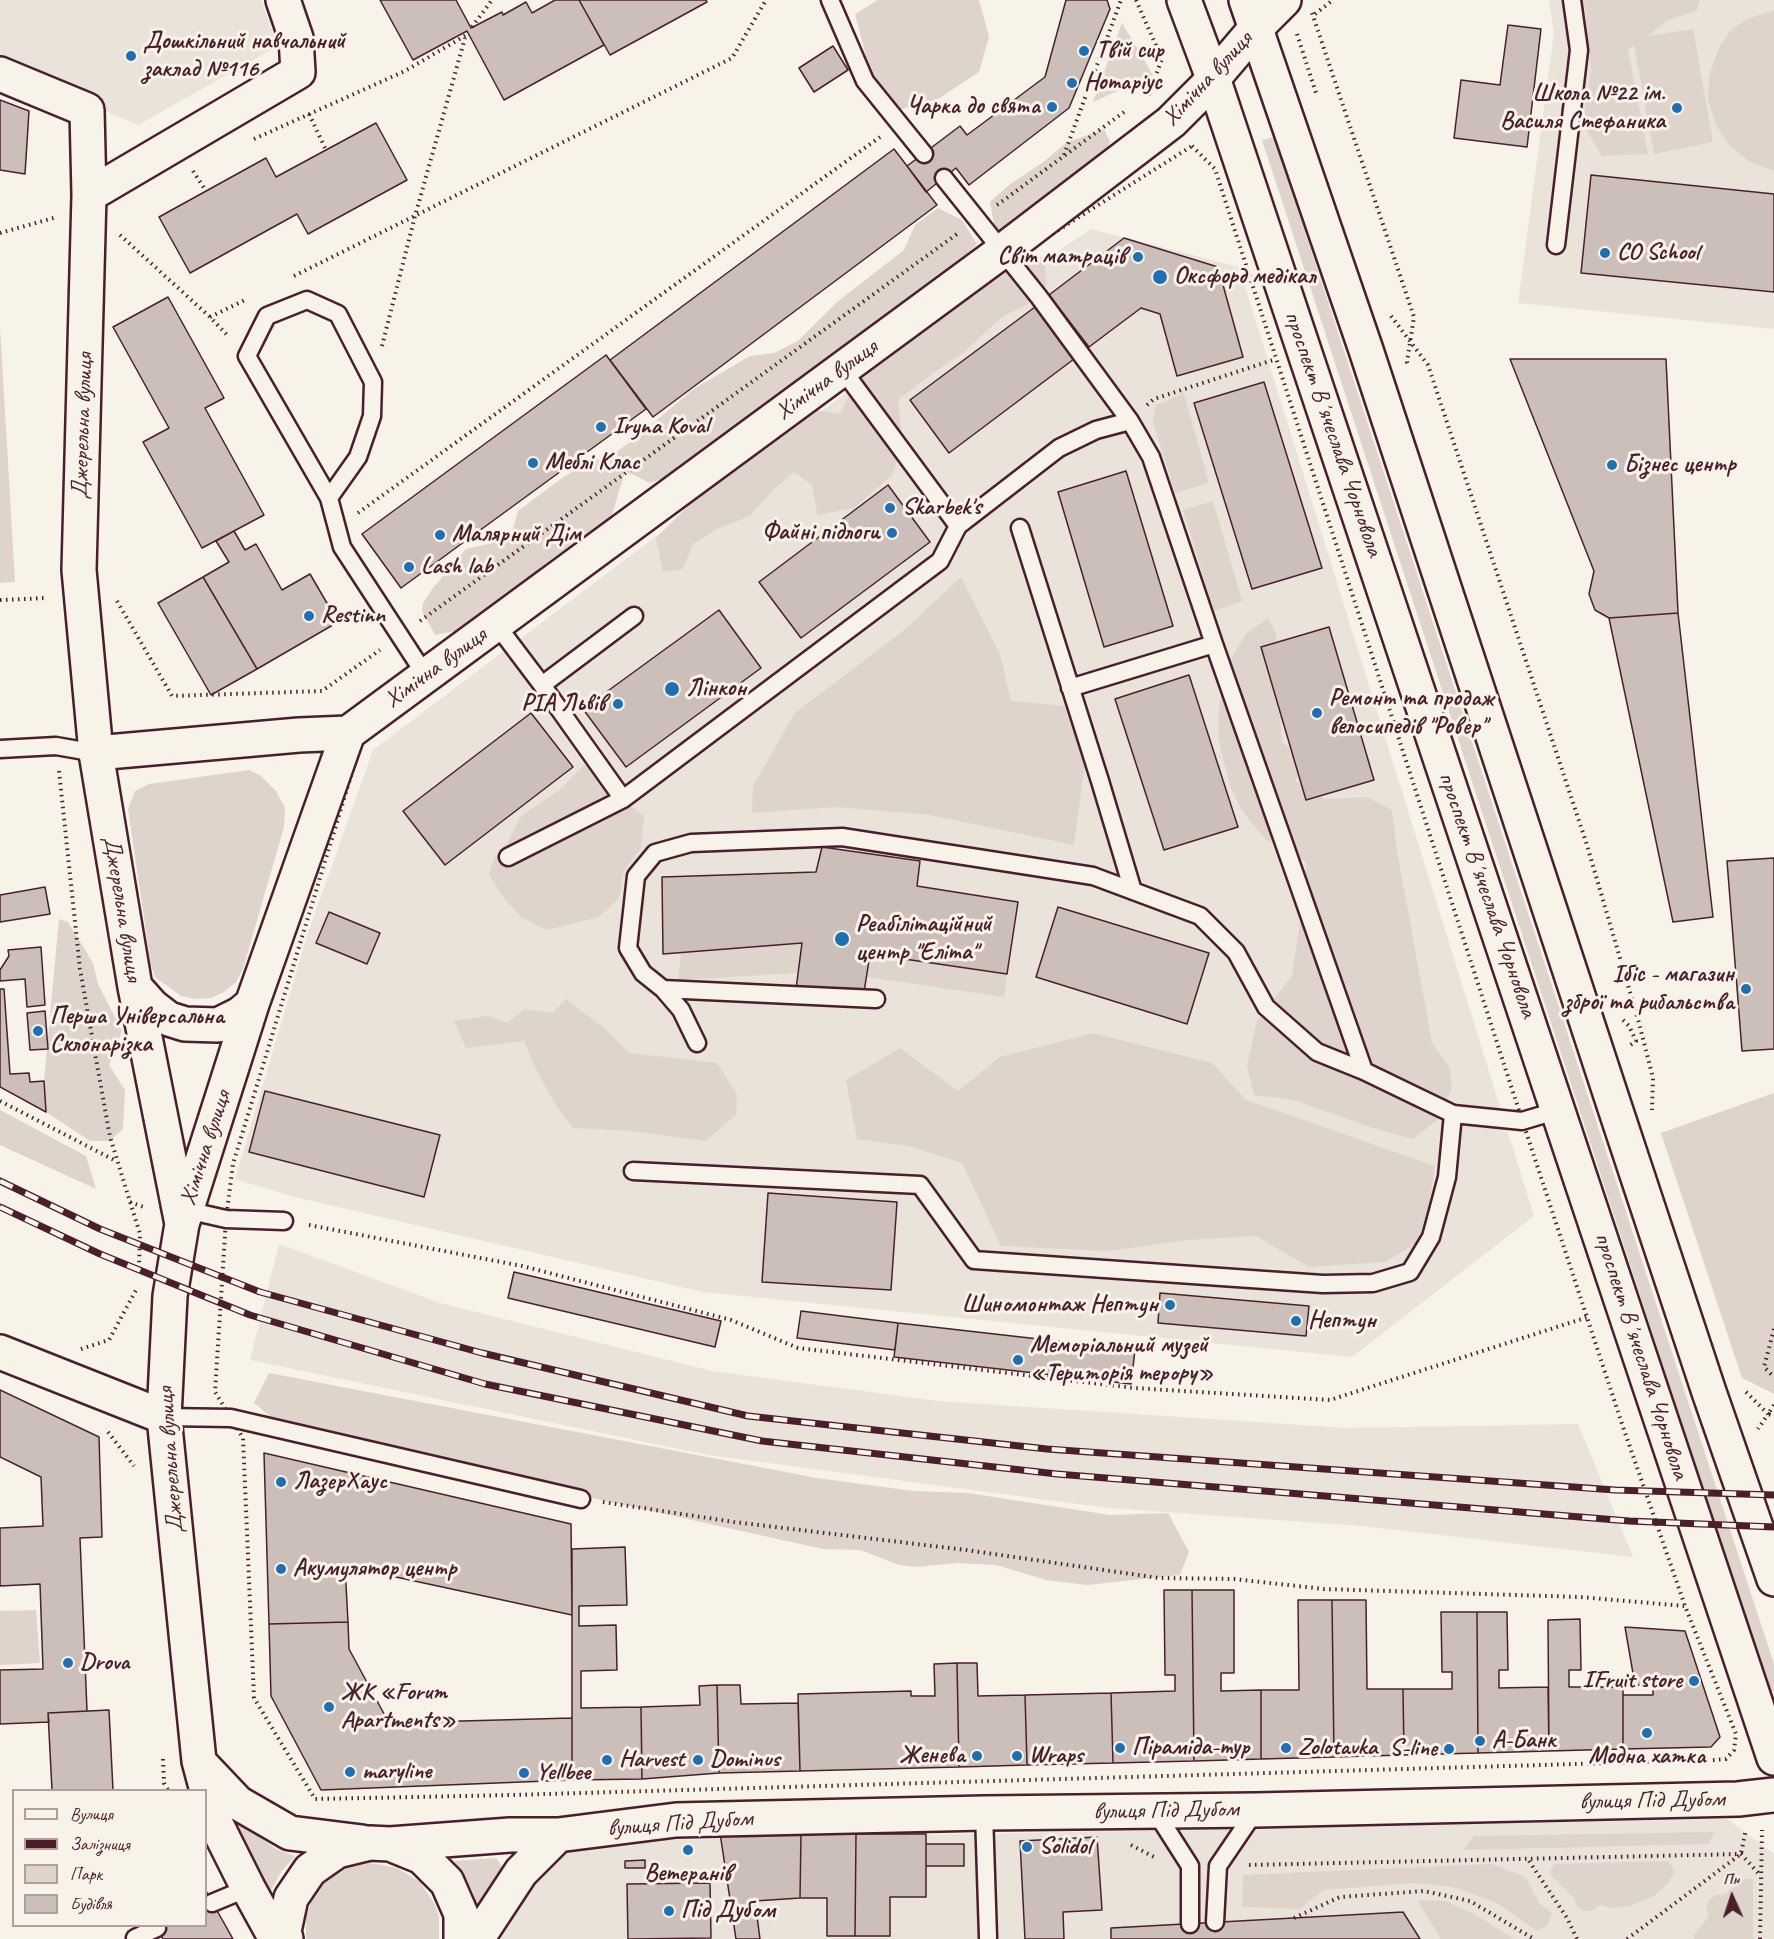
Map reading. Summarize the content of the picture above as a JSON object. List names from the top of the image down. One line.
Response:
{"streets":{"street":["Хімічна вулиця","Джерельна вулиця","проспект Вʼячеслава Чорновола","вулиця Під Дубом"]},"crossings":[["Хімічна вулиця","Джерельна вулиця"],["Хімічна вулиця","проспект Вʼячеслава Чорновола"]],"places":["Твій сир","Дошкільний навчальний заклад №116","Нотаріус","Чарка до свята","Школа №22 ім. Василя Стефаника","CO School","Світ матраців","Оксфорд медікал","Iryna Koval","Меблі Клас","Бізнес центр","Skarbek's","Файні підлоги","Малярний Дім","Lash lab","Restinn","Лінкон","РІА Львів","Ремонт та продаж велосипедів \"Ровер\"","Реабілітаційний центр \"Еліта\"","Ібіс - магазин зброї та рибальства","Перша Універсальна Склонарізка","Шиномонтаж Нептун","Нептун","Меморіальний музей «Територія терору»","ЛазерХаус","Акумулятор центр","Drova","IFruit store","ЖК «Forum Apartments»","Модна хатка","А-Банк","Піраміда-тур","Zolotavka","S-line","Женева","Wraps","Harvest","Dominus","maryline","Yellbee","Solidol","Ветеранів","Під Дубом"],"legend":["Вулиця","Залізниця","Парк","Будівля"],"north":"top"}
